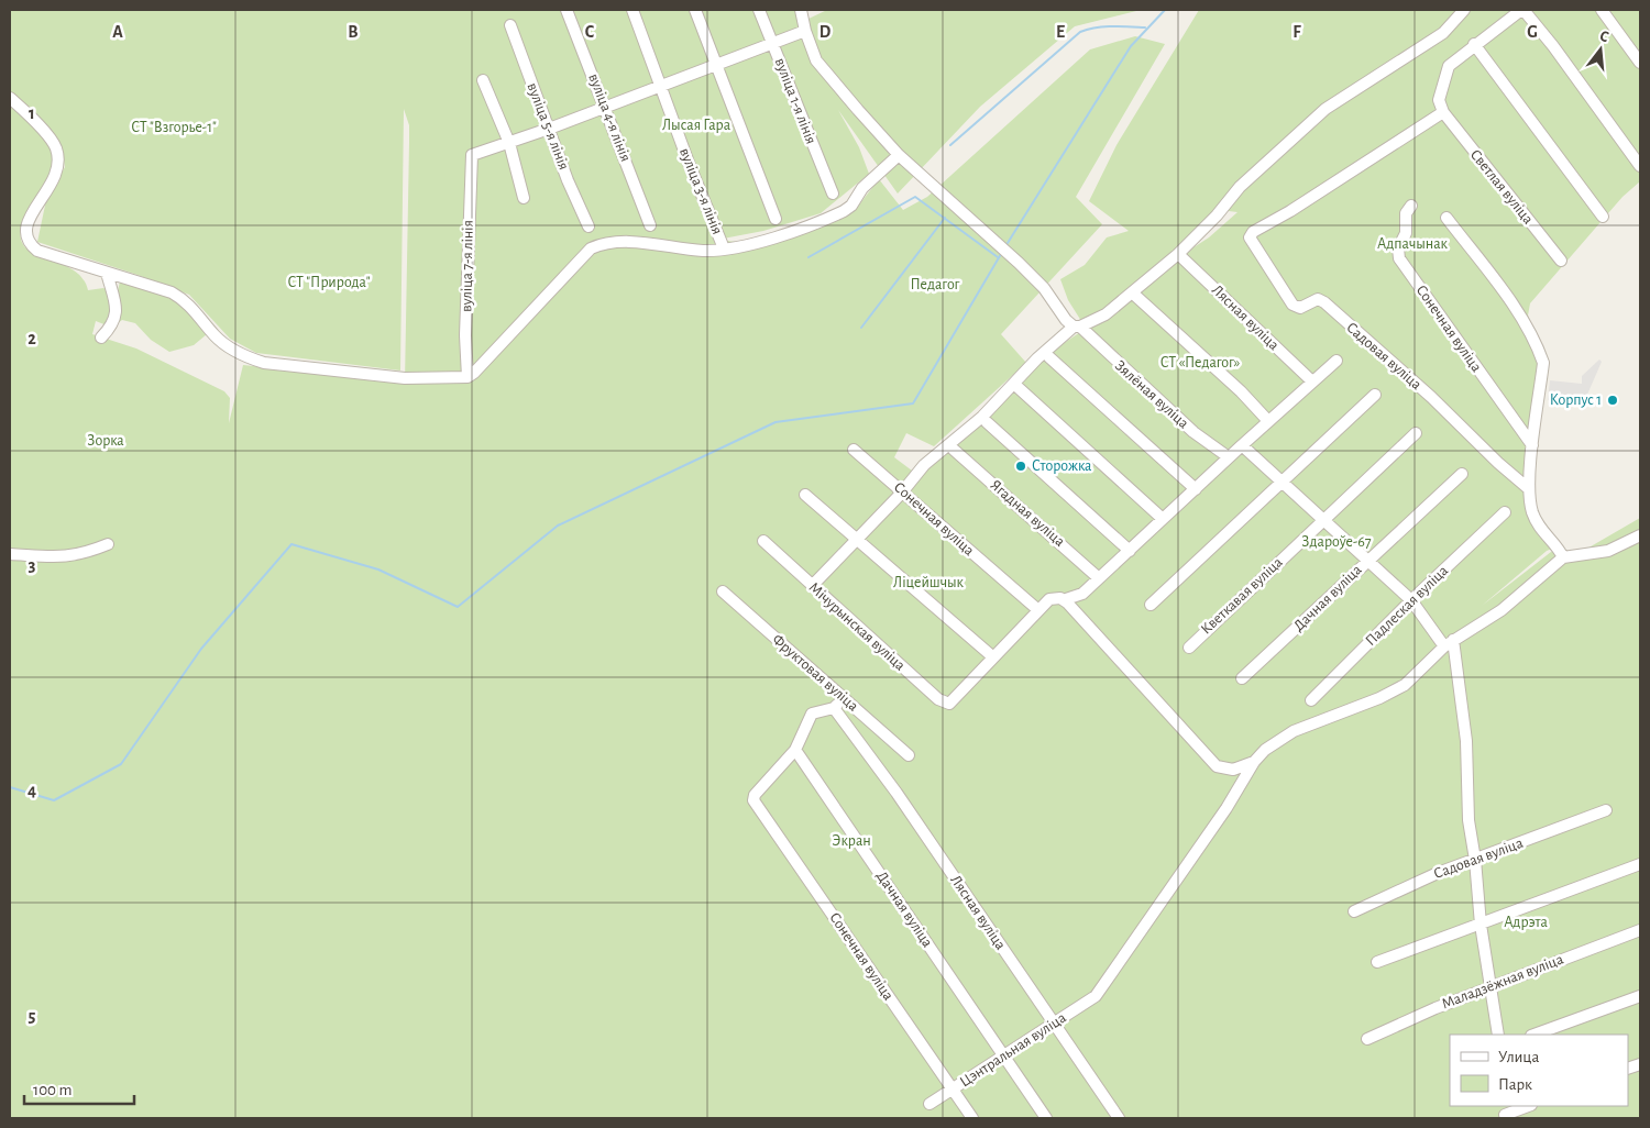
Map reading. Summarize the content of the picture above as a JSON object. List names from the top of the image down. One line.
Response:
{"streets":{"street":["вуліца 1-я лінія","вуліца 4-я лінія","вуліца 5-я лінія","Светлая вуліца","вуліца 3-я лінія","вуліца 7-я лінія","Лясная вуліца","Сонечная вуліца","Садовая вуліца","Зялёная вуліца","Ягадная вуліца","Кветкавая вуліца","Дачная вуліца","Падлеская вуліца","Мічурынская вуліца","Фруктовая вуліца","Маладзёжная вуліца","Цэнтральная вуліца"]},"crossings":[["Светлая вуліца","Садовая вуліца"],["Лясная вуліца","Цэнтральная вуліца"],["Сонечная вуліца","Дачная вуліца"],["Сонечная вуліца","Цэнтральная вуліца"],["Дачная вуліца","Цэнтральная вуліца"]],"parks":["Лысая Гара","СТ \"Взгорье-1\"","Адпачынак","СТ \"Природа\"","Педагог","СТ «Педагог»","Зорка","Здароўе-67","Ліцейшчык","Экран","Адрэта"],"places":["Корпус 1","Сторожка"],"legend":["Улица","Парк"],"scale_bar":"100 m","north":"top","grid":{"columns":["A","B","C","D","E","F","G"],"rows":["1","2","3","4","5"]}}
